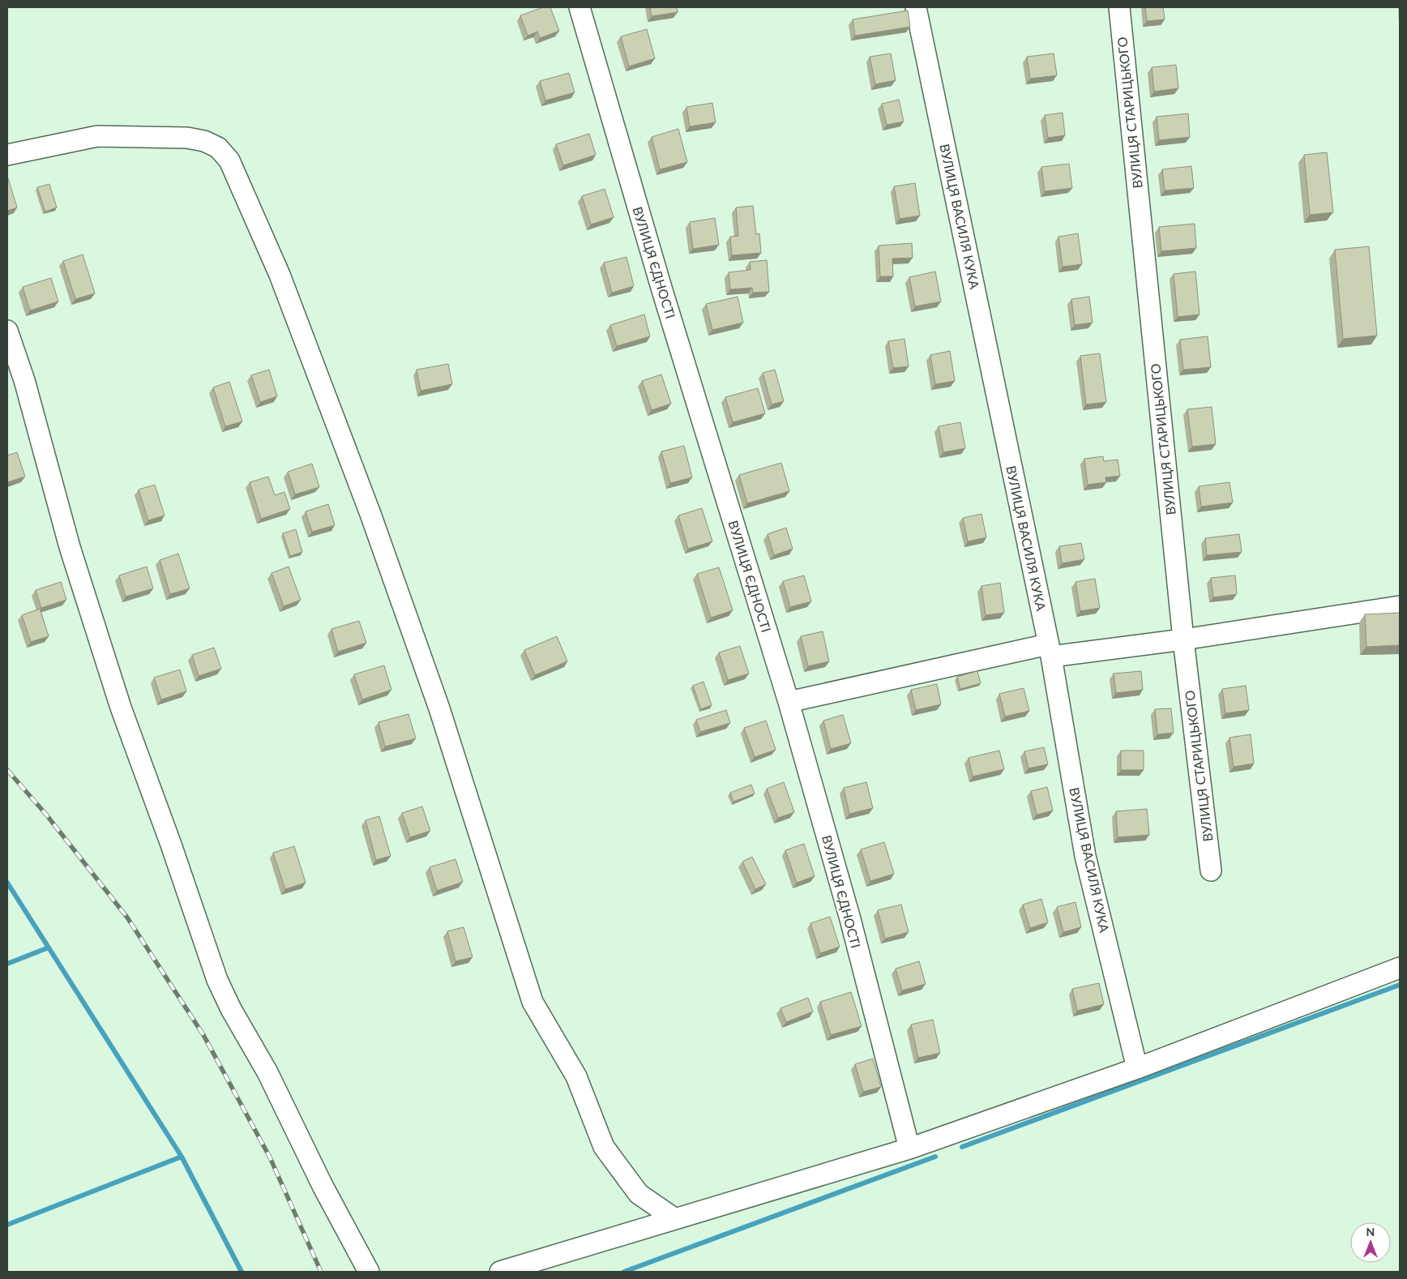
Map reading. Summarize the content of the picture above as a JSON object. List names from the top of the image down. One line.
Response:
{"streets":{"street":["ВУЛИЦЯ СТАРИЦЬКОГО","ВУЛИЦЯ ВАСИЛЯ КУКА","ВУЛИЦЯ ЄДНОСТІ"]},"north":"top"}
